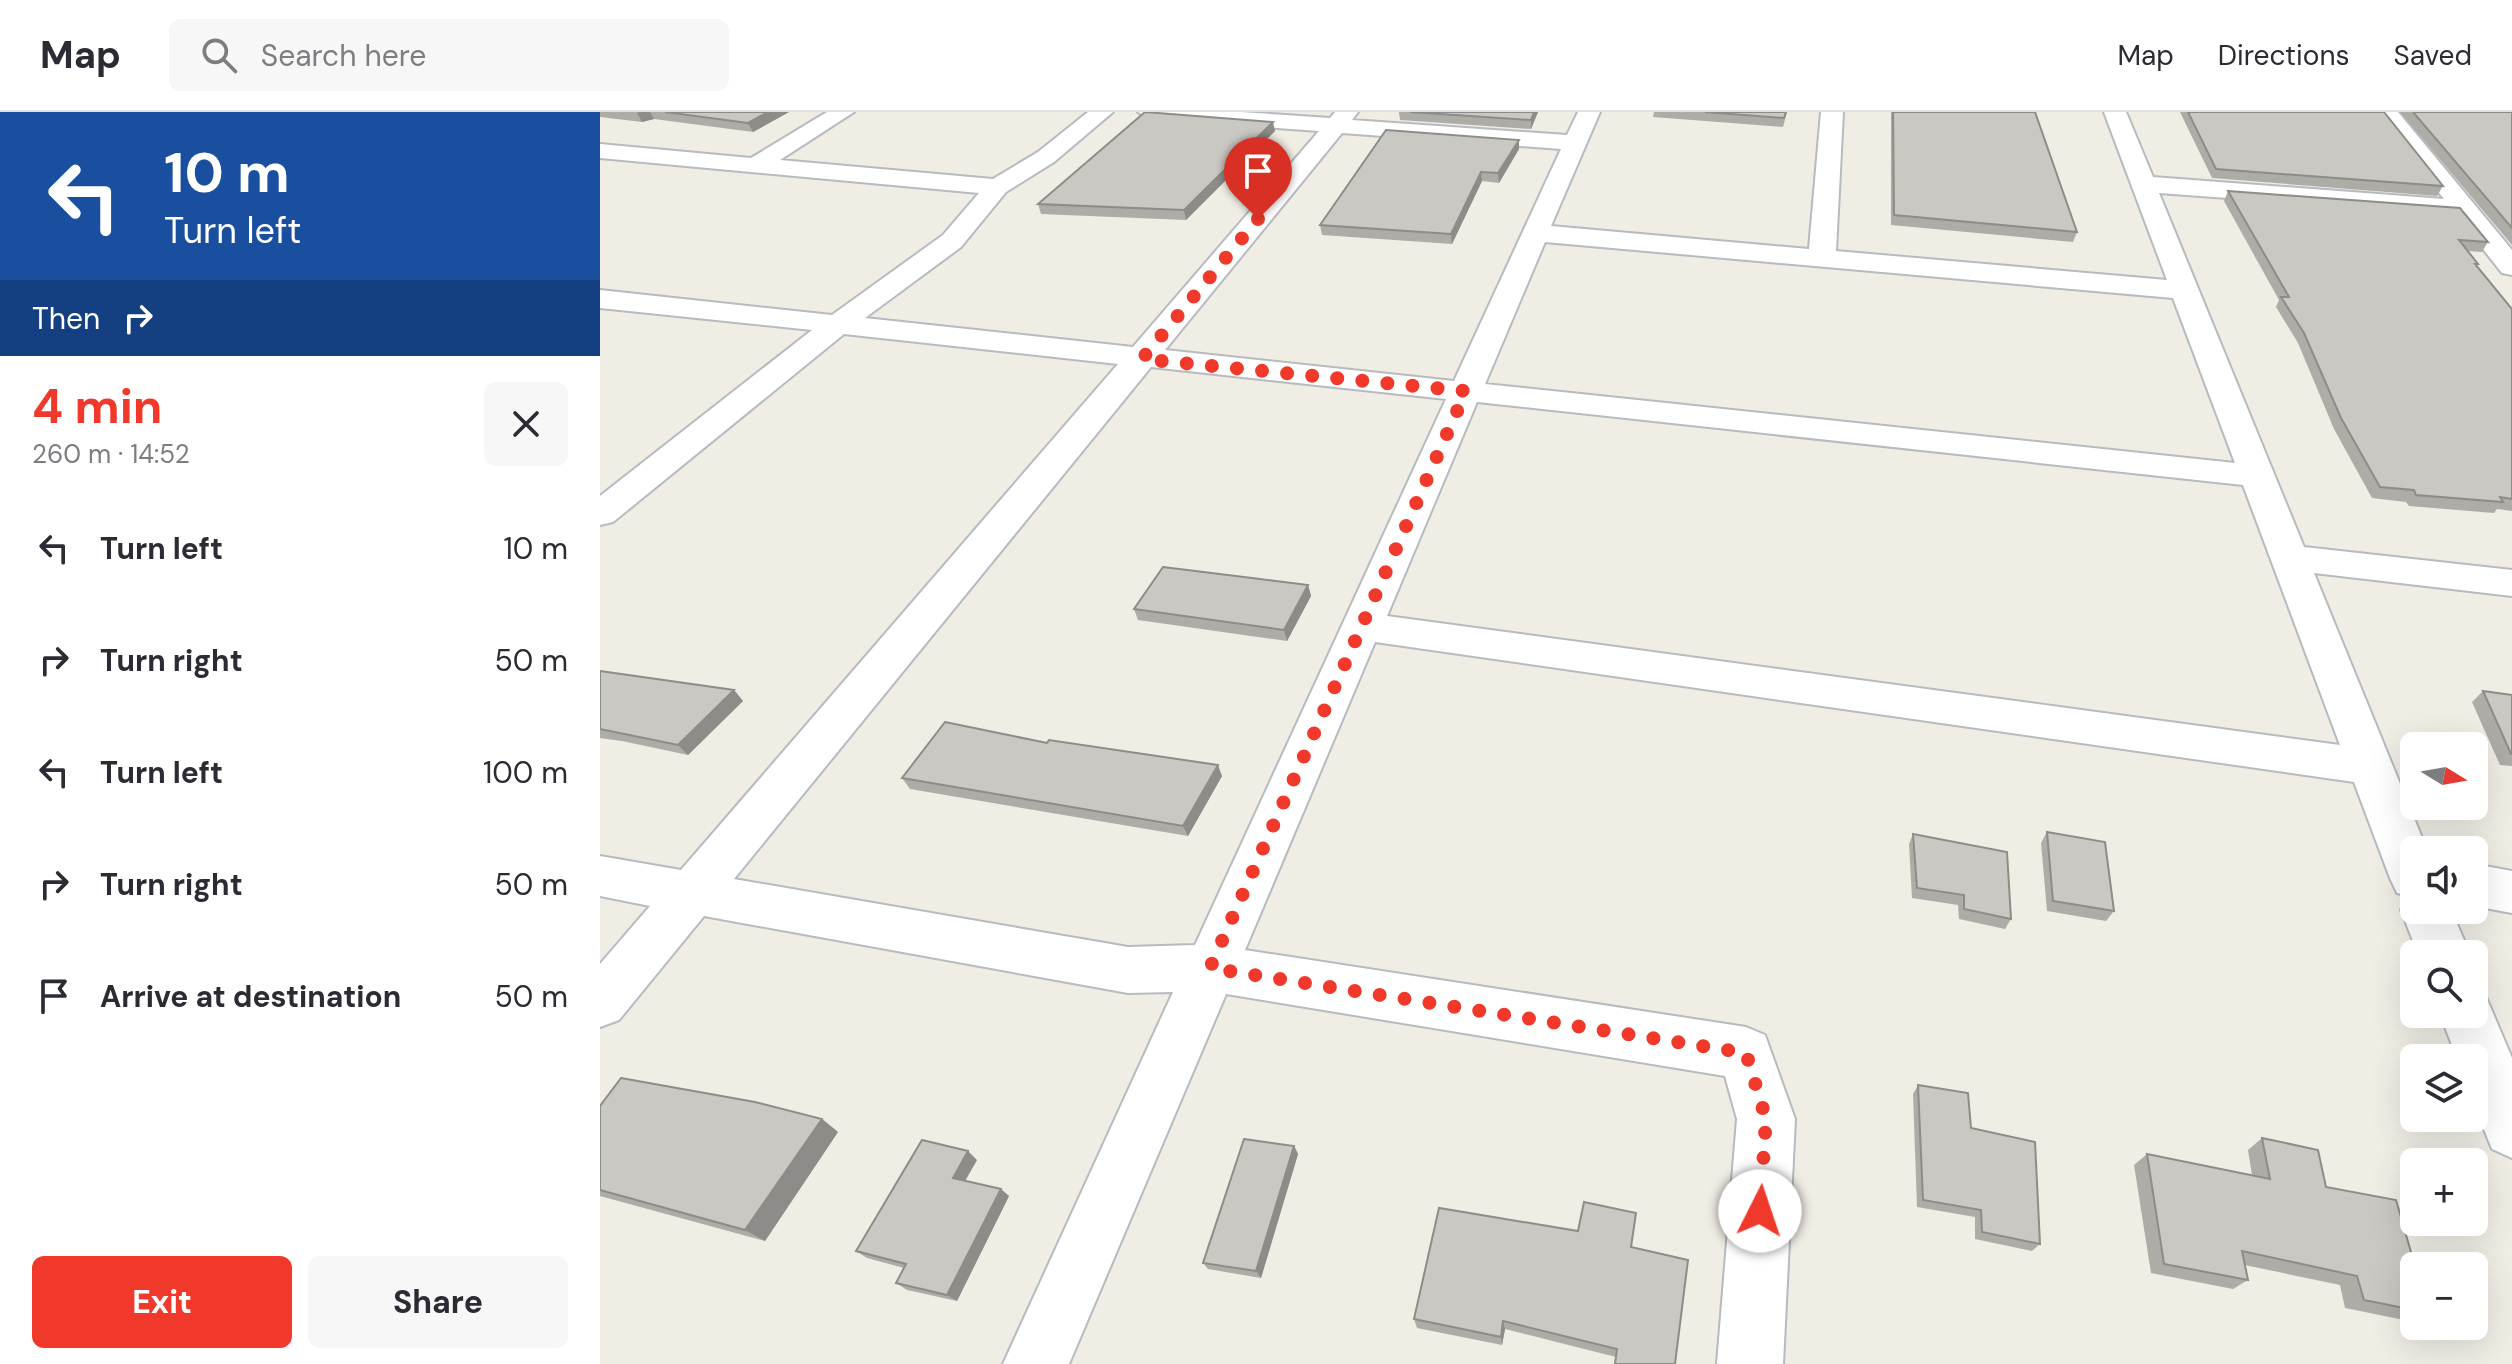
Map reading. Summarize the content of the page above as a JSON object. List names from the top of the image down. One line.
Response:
{"north":"right","page":{"header":"Map","search":"Search here","nav":["Map","Directions","Saved"],"turn":["10 m","Turn left"],"then":"Then","heading":["4 min","260 m · 14:52"],"list":[{"name":"Turn left","value":"10 m"},{"name":"Turn right","value":"50 m"},{"name":"Turn left","value":"100 m"},{"name":"Turn right","value":"50 m"},{"name":"Arrive at destination","value":"50 m"}],"map_buttons":["+","−"],"buttons":["Exit","Share"]}}
